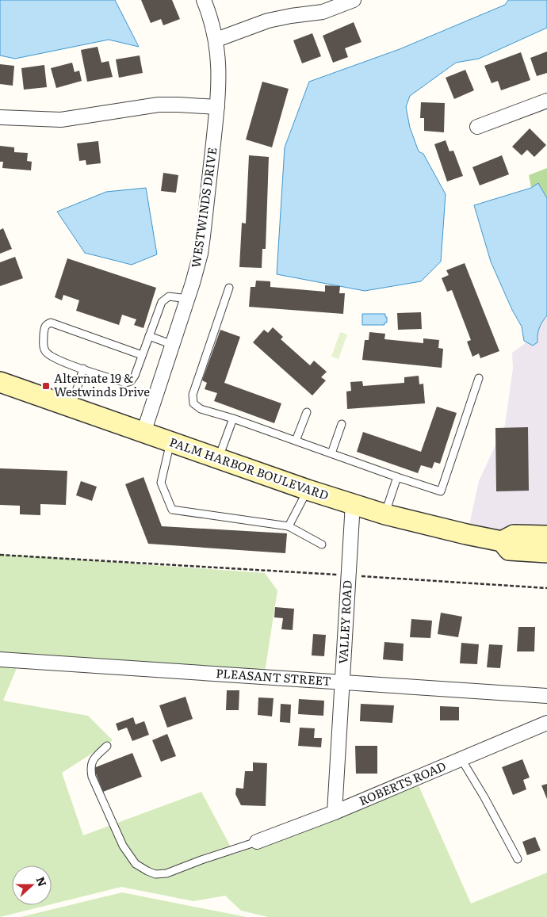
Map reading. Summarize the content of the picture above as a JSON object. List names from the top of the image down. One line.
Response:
{"streets":{"main road":["PALM HARBOR BOULEVARD"],"street":["WESTWINDS DRIVE","VALLEY ROAD","PLEASANT STREET","ROBERTS ROAD"]},"crossings":[["WESTWINDS DRIVE","PALM HARBOR BOULEVARD"],["PALM HARBOR BOULEVARD","VALLEY ROAD"],["VALLEY ROAD","PLEASANT STREET"],["VALLEY ROAD","ROBERTS ROAD"]],"places":{"transit":["Alternate 19 & Westwinds Drive"]},"north":"right"}
